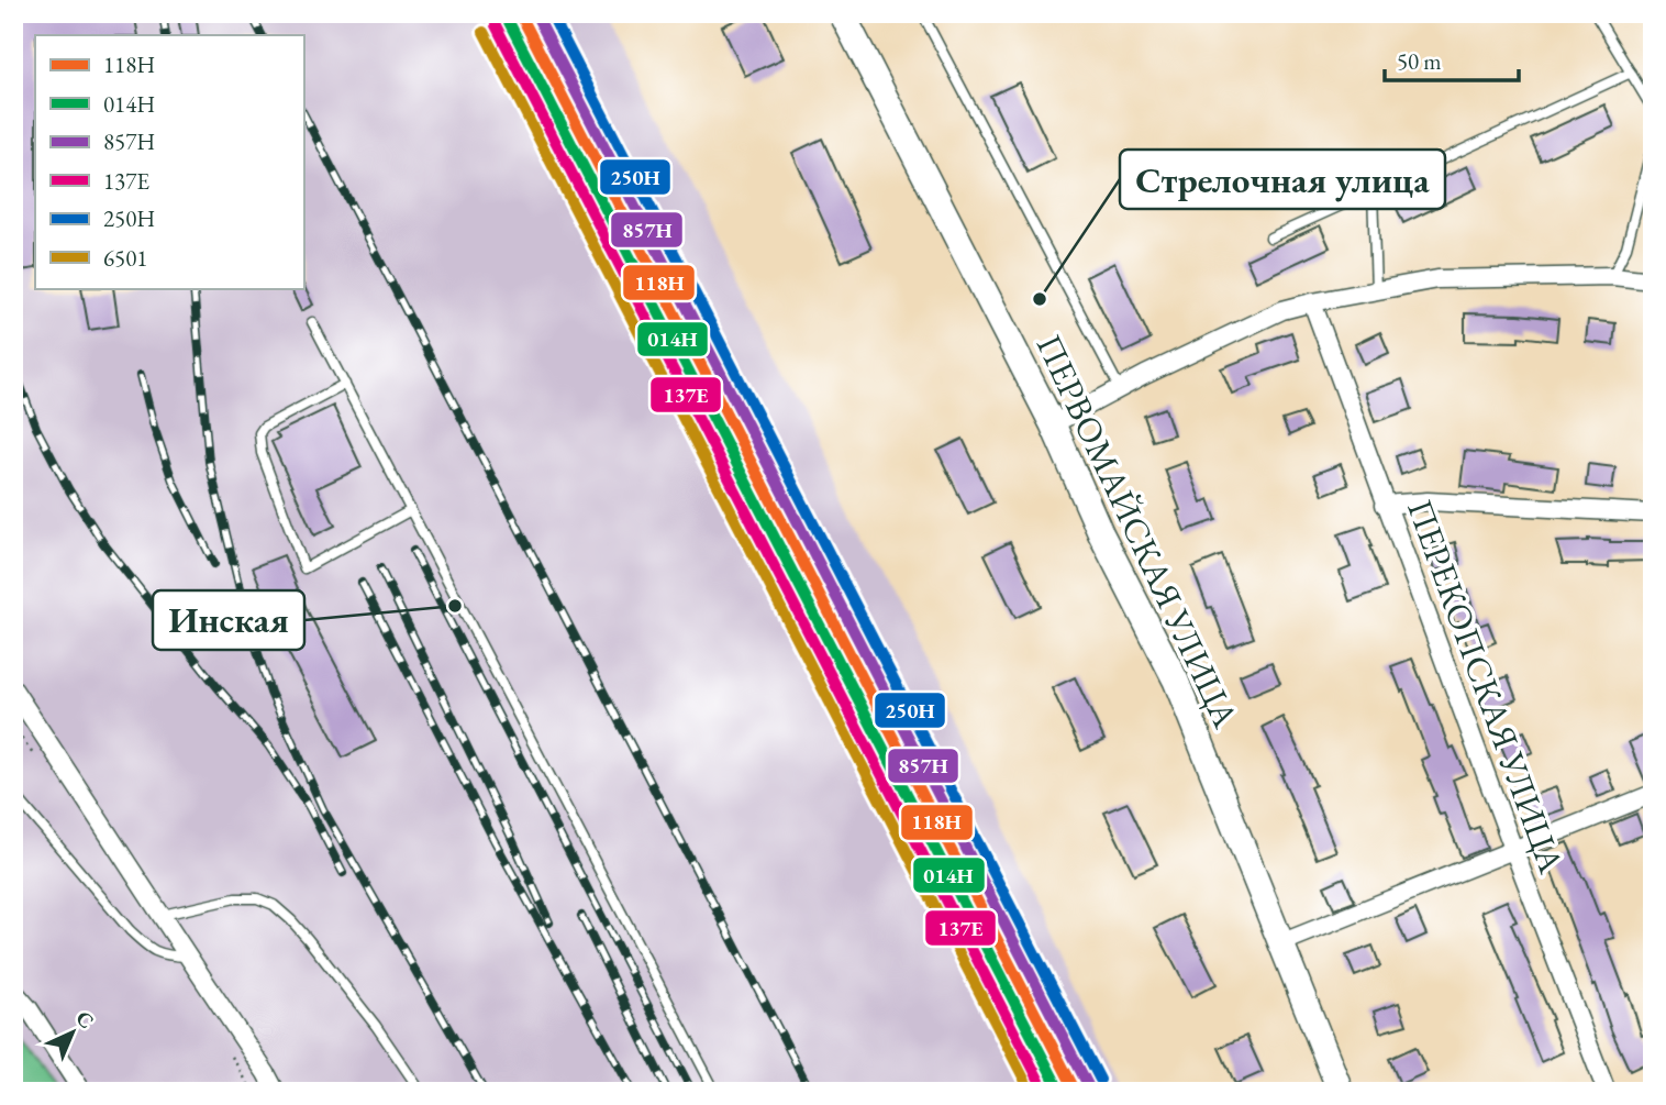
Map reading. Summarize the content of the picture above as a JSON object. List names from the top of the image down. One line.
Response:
{"streets":{"main road":["ПЕРВОМАЙСКАЯ УЛИЦА"],"street":["ПЕРЕКОПСКАЯ УЛИЦА"]},"places":["Стрелочная улица","Инская"],"lines":["transit line 118Н","transit line 857Н","transit line 250Н","transit line 014Н","transit line 137Е","transit line 6501"],"legend":["118Н","014Н","857Н","137Е","250Н","6501"],"scale_bar":"50 m","north":"top right"}
